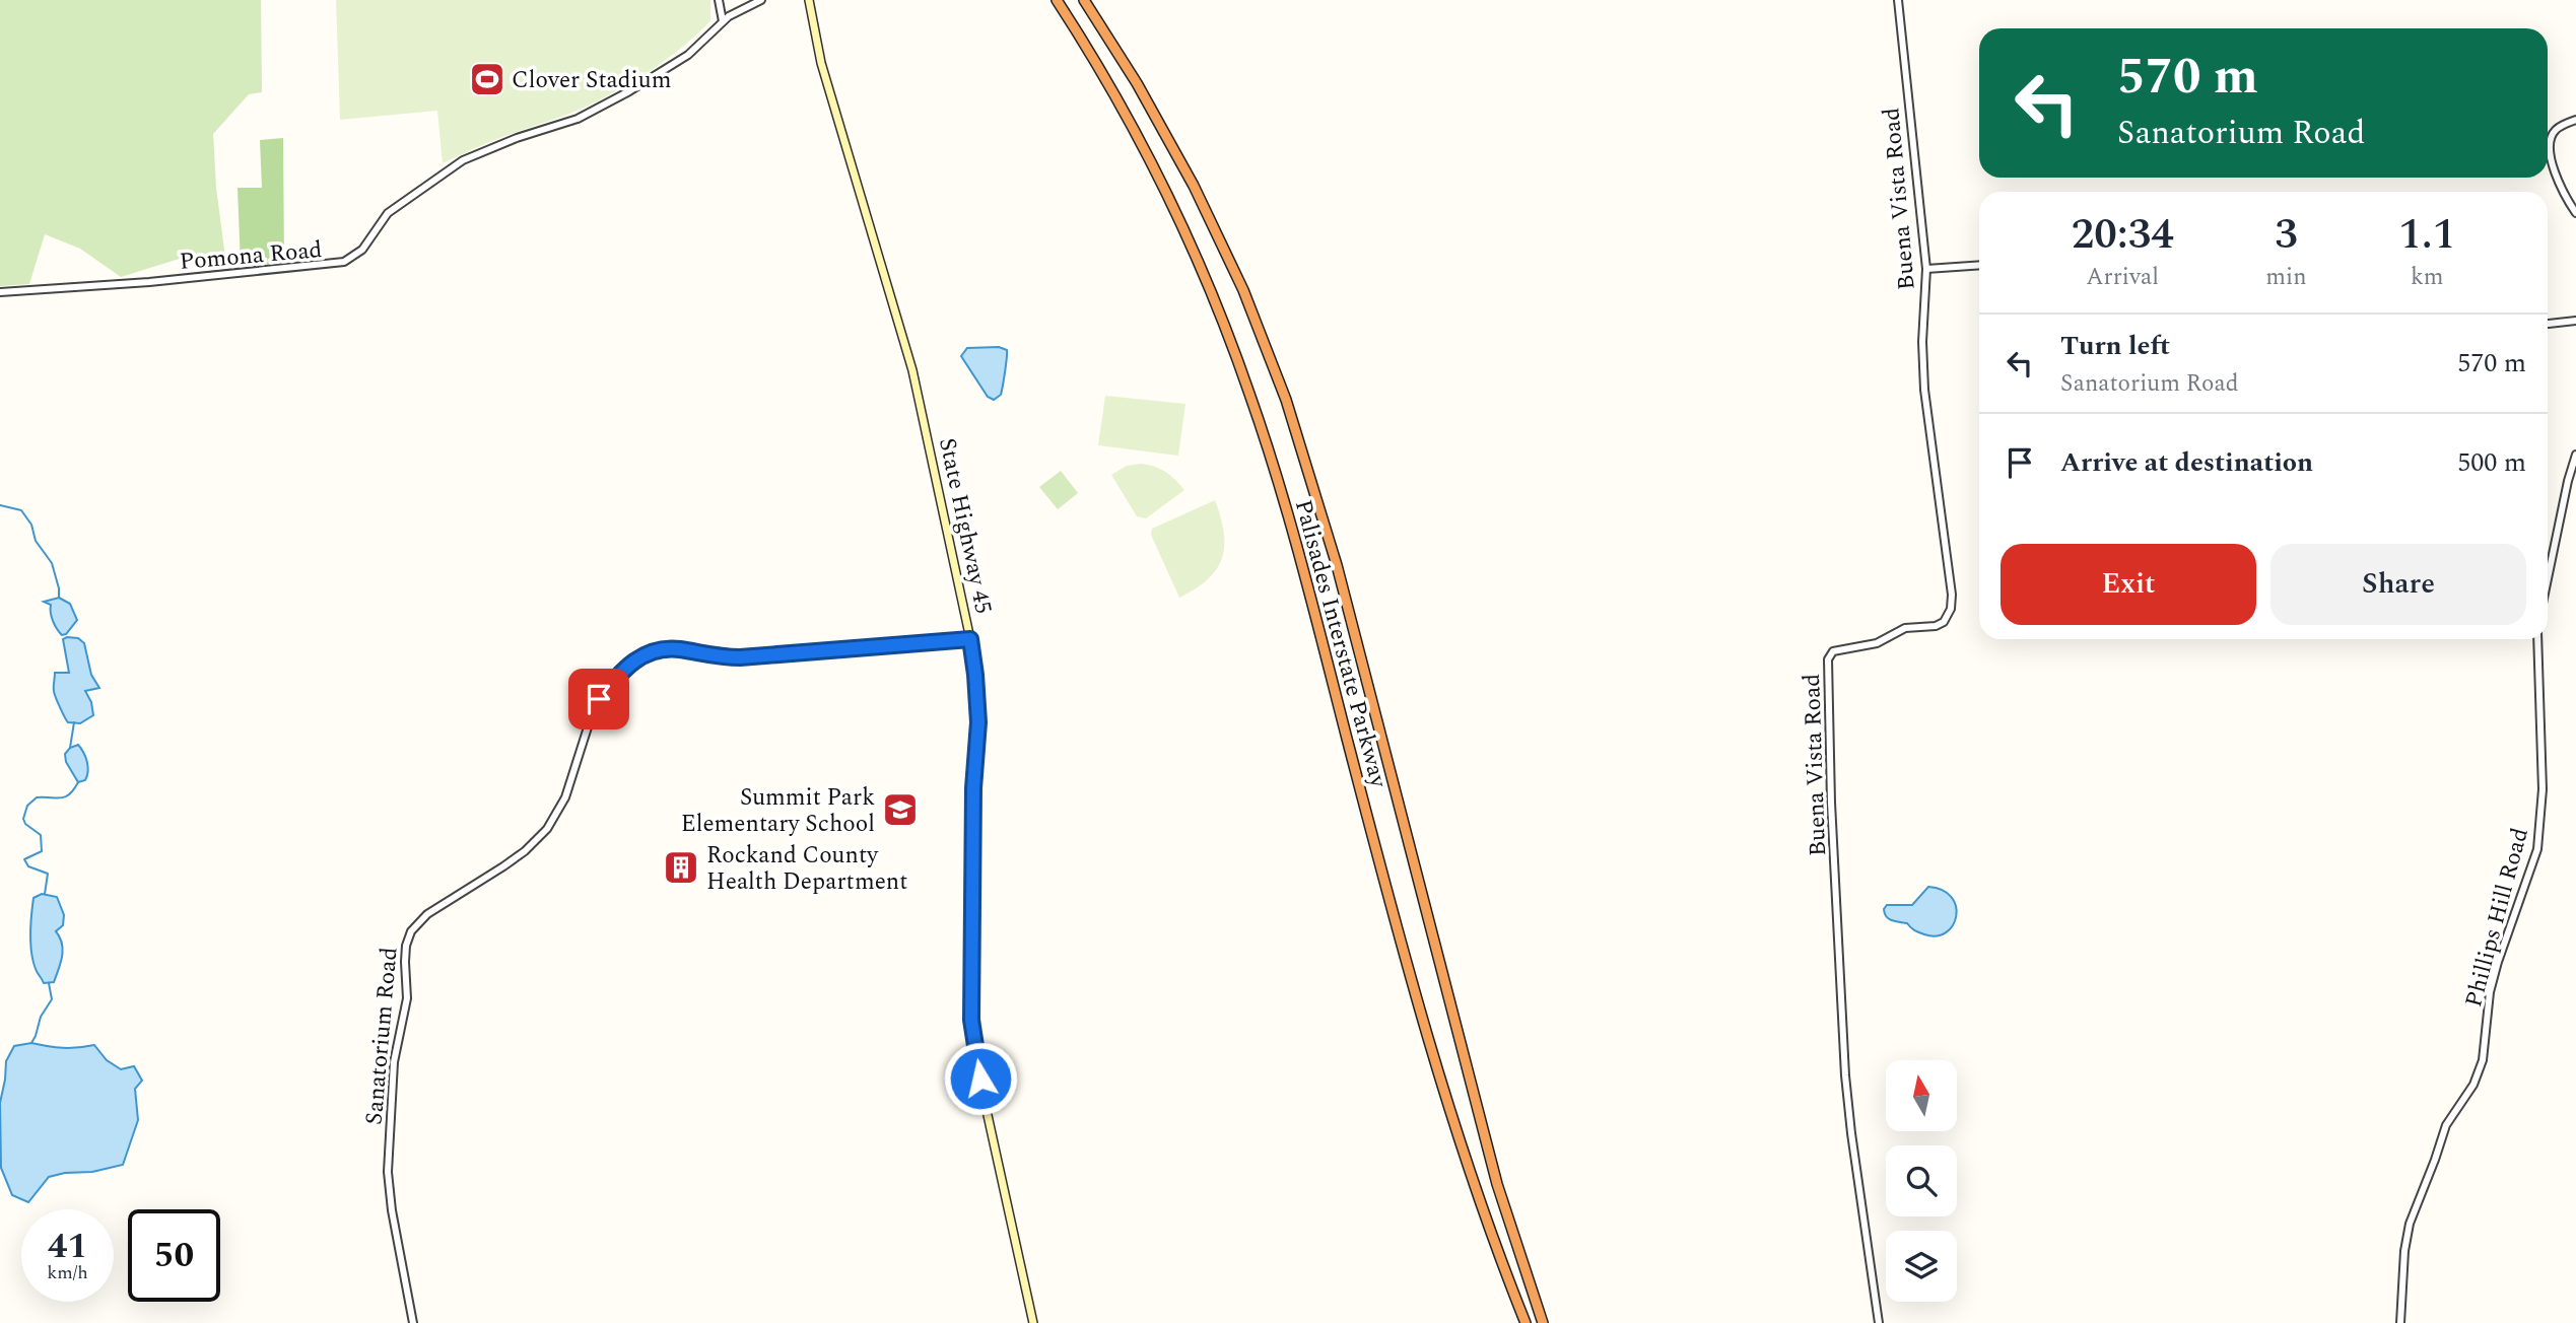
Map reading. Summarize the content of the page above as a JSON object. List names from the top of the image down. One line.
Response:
{"streets":{"highway":["Palisades Interstate Parkway"],"main road":["State Highway 45"],"street":["Buena Vista Road","Pomona Road","Phillips Hill Road","Sanatorium Road"]},"crossings":[["State Highway 45","Sanatorium Road"]],"places":{"sports":["Clover Stadium"],"school or university":["Summit Park Elementary School"],"building":["Rockand County Health Department"]},"north":"top","page":{"turn":["570 m","Sanatorium Road"],"eta":["20:34","Arrival","3","min","1.1","km"],"list":[{"name":"Turn left","note":"Sanatorium Road","value":"570 m"},{"name":"Arrive at destination","value":"500 m"}],"buttons":["Exit","Share"],"speed":"41 km/h","limit":"50"}}
